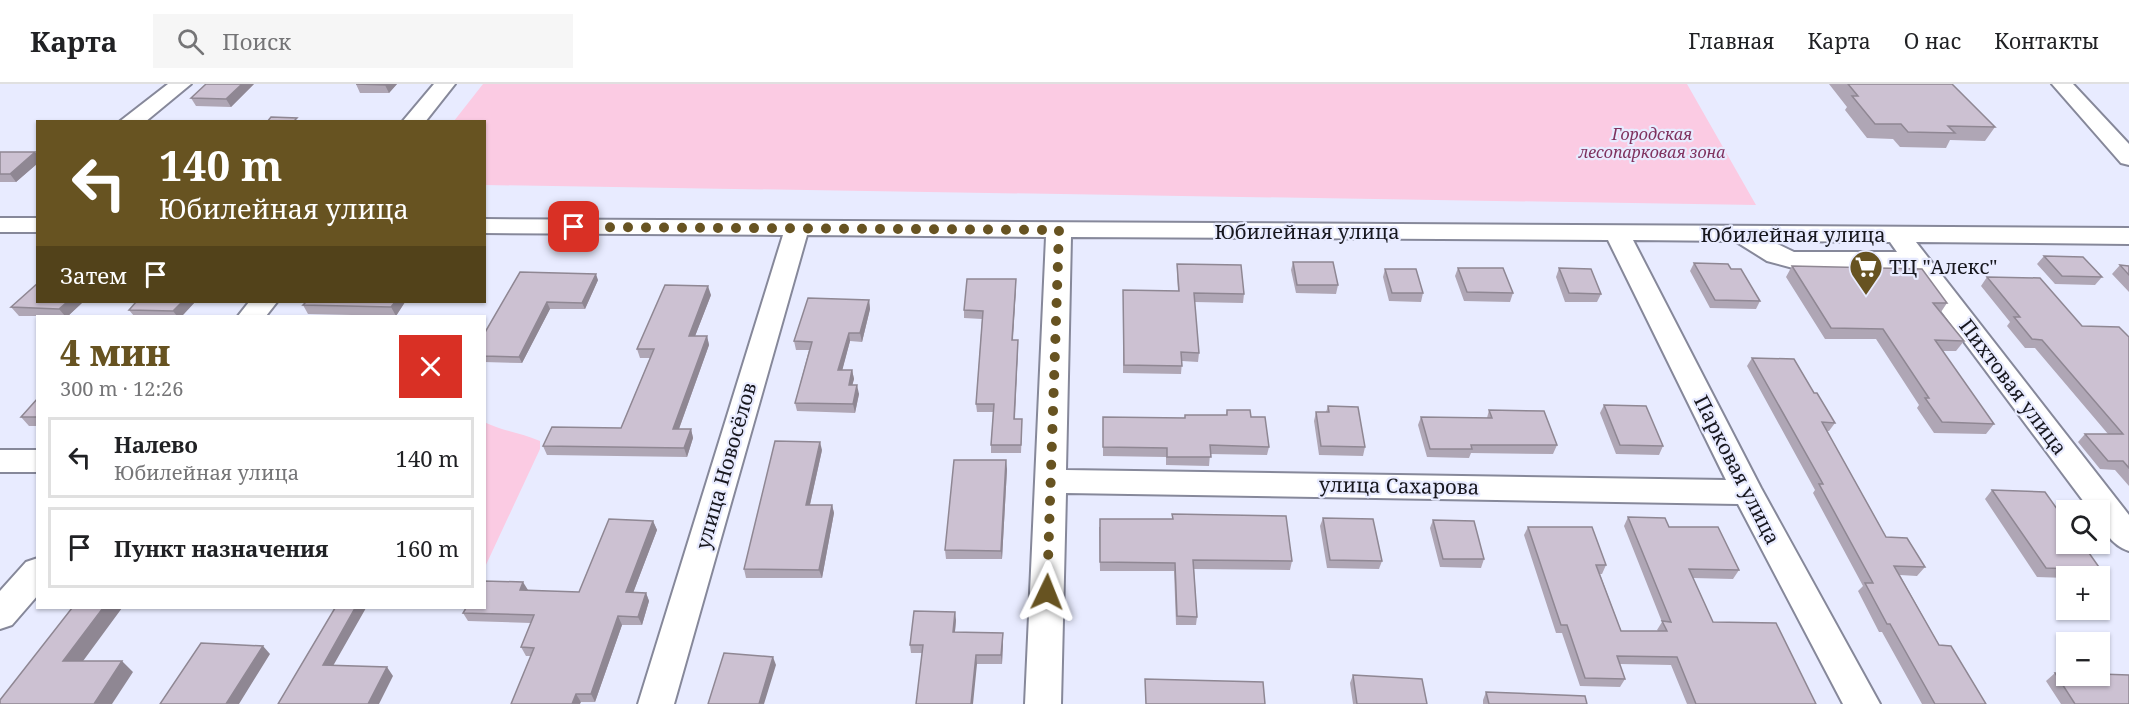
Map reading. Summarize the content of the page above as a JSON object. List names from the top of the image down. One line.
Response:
{"streets":{"street":["Юбилейная улица","Пихтовая улица","улица Новосёлов","Парковая улица","улица Сахарова"]},"crossings":[["Юбилейная улица","Пихтовая улица"],["Юбилейная улица","улица Новосёлов"],["Юбилейная улица","Парковая улица"],["Парковая улица","улица Сахарова"]],"parks":["Городская лесопарковая зона"],"places":{"supermarket":["ТЦ \"Алекс\""]},"page":{"header":"Карта","search":"Поиск","nav":["Главная","Карта","О нас","Контакты"],"turn":["140 m","Юбилейная улица"],"then":"Затем","heading":["4 мин","300 m · 12:26"],"list":[{"name":"Налево","note":"Юбилейная улица","value":"140 m"},{"name":"Пункт назначения","value":"160 m"}],"map_buttons":["+","−"]}}
